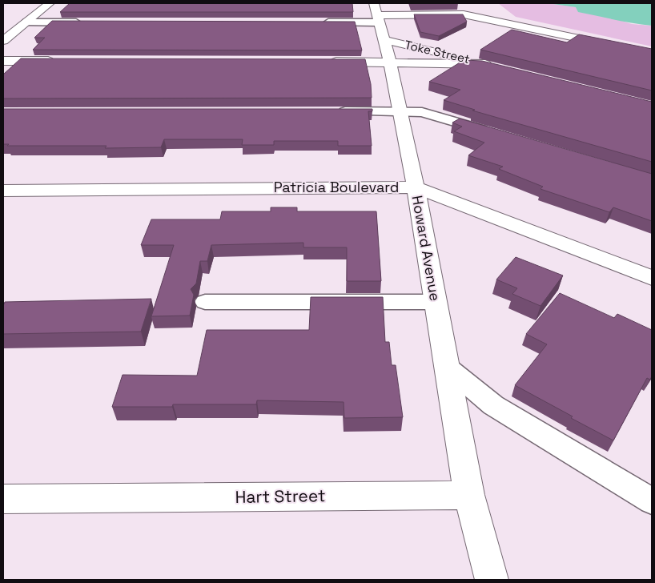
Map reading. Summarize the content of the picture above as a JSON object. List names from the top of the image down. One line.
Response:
{"streets":{"street":["Toke Street","Patricia Boulevard","Howard Avenue","Hart Street"]},"crossings":[["Toke Street","Howard Avenue"],["Patricia Boulevard","Howard Avenue"],["Howard Avenue","Hart Street"]]}
